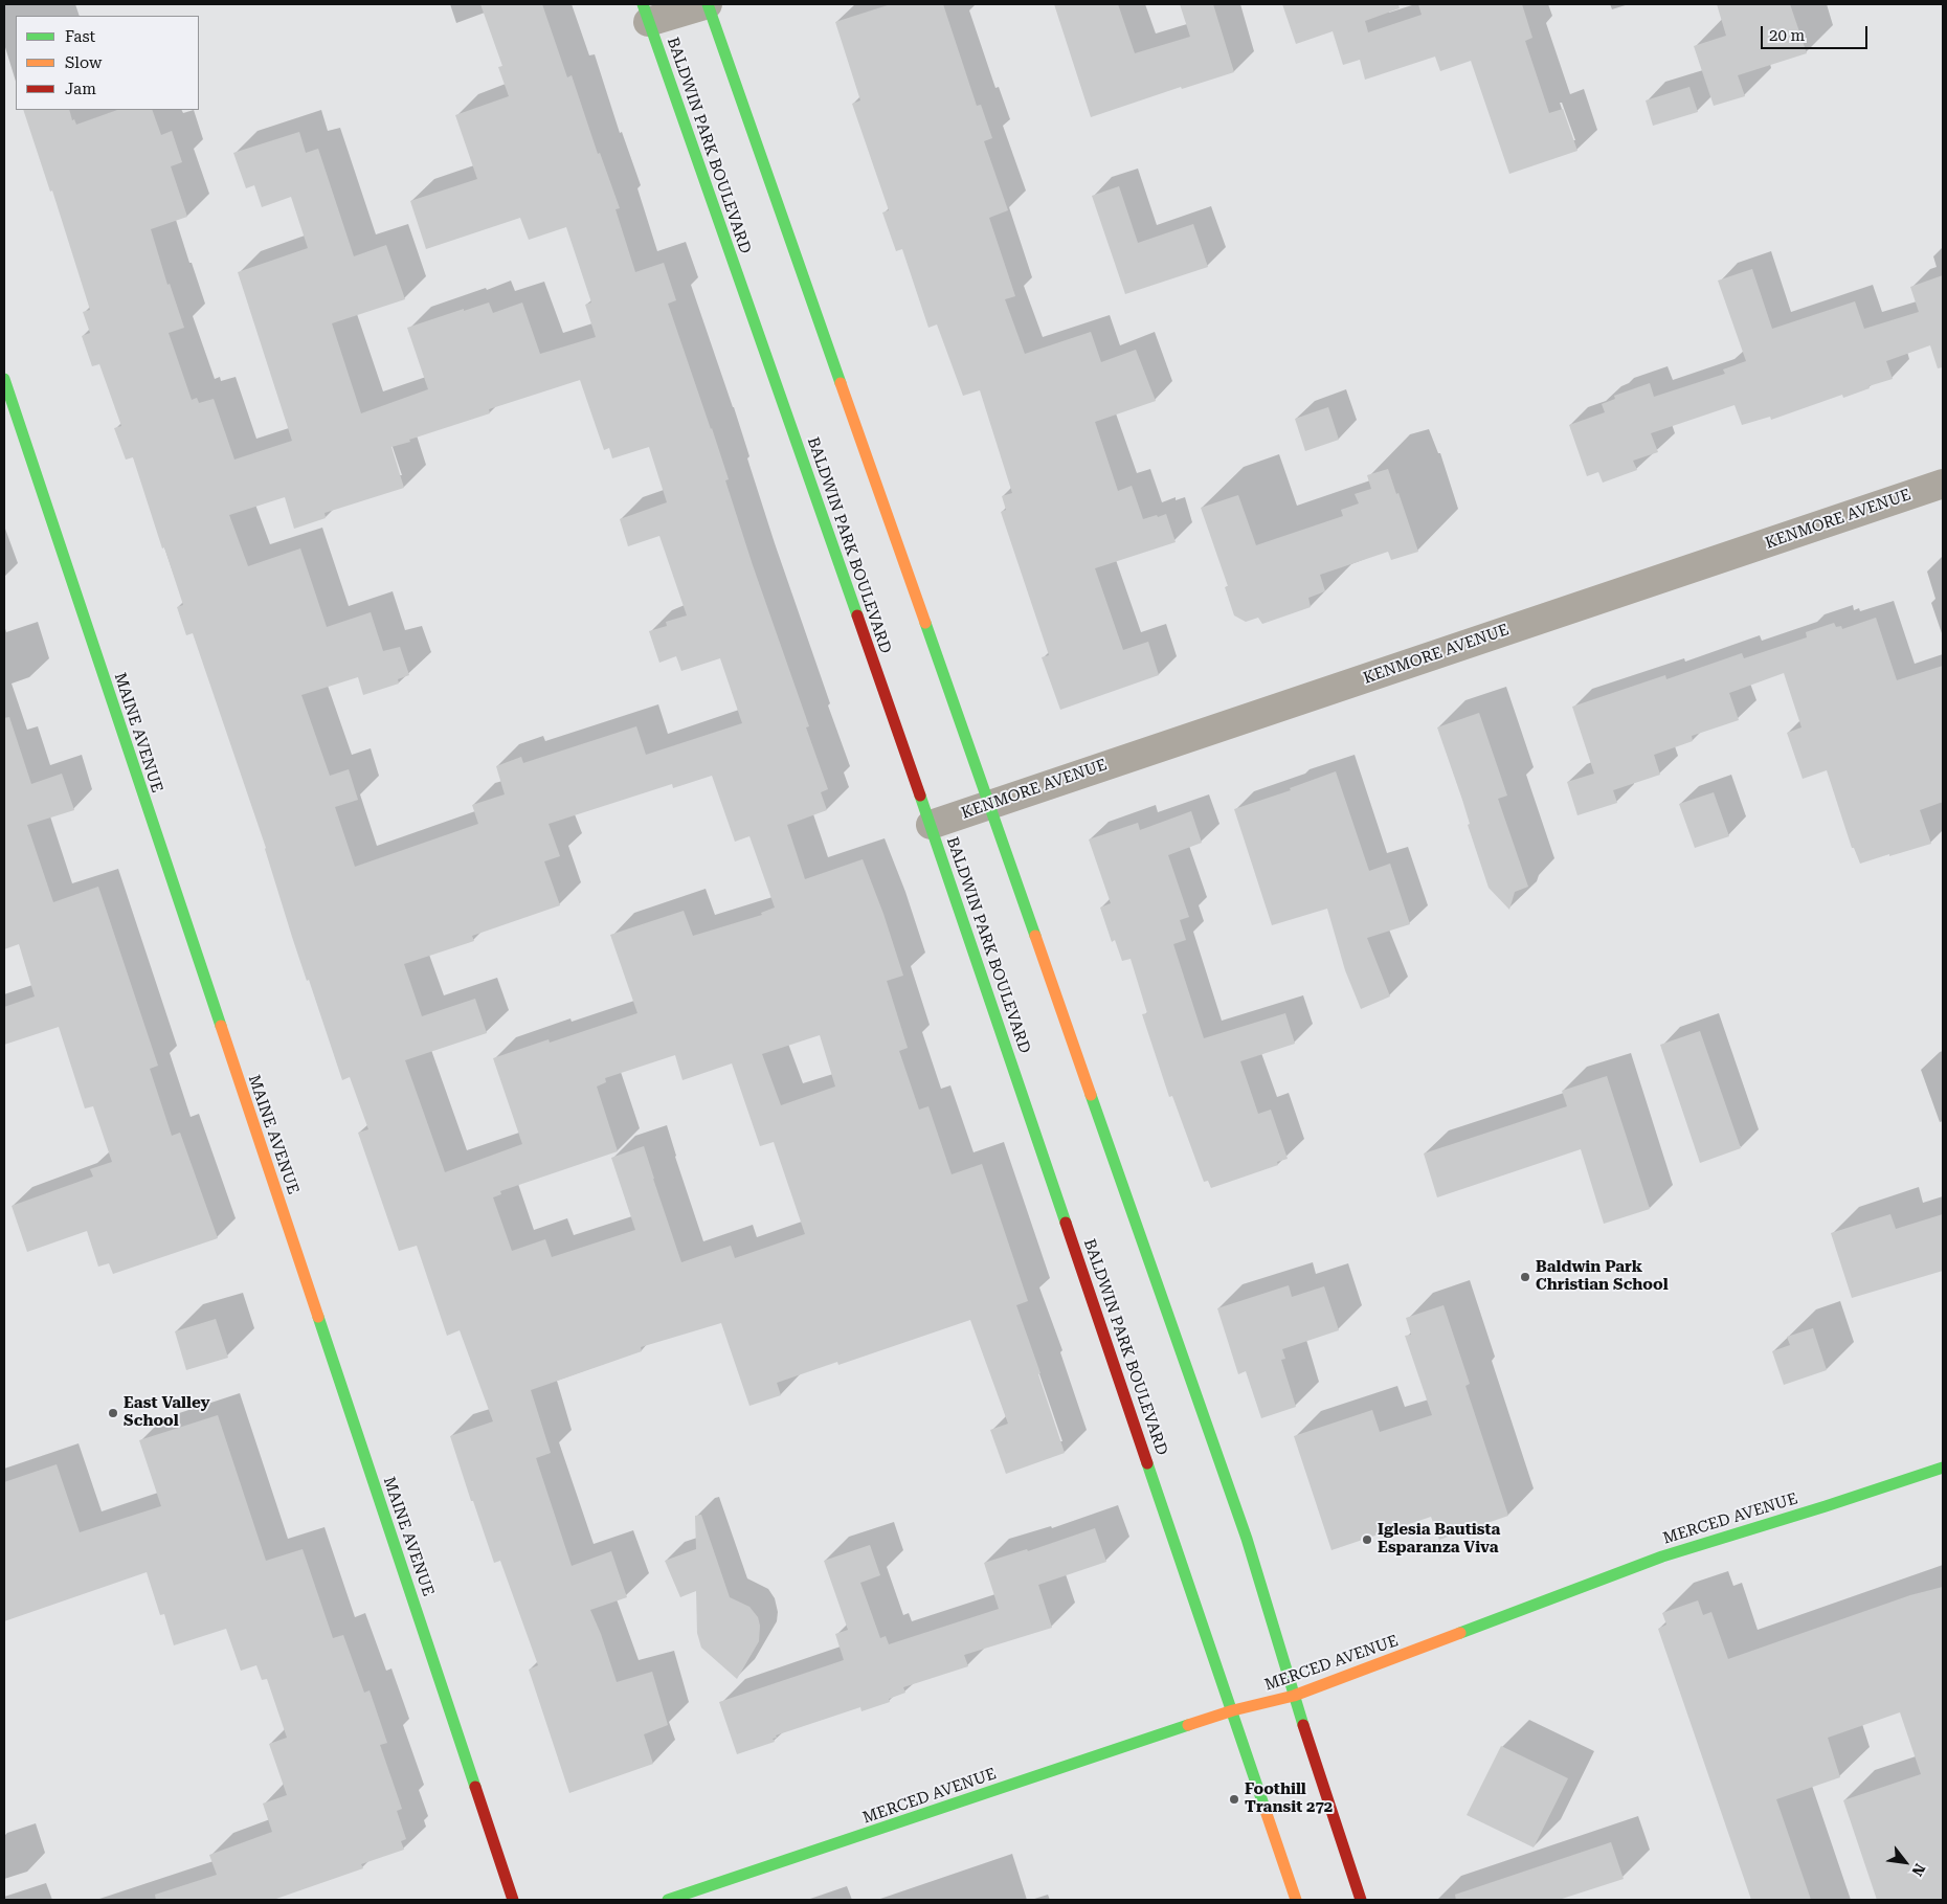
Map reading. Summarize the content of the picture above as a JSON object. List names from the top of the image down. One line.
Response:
{"streets":{"main road":["BALDWIN PARK BOULEVARD","MAINE AVENUE","MERCED AVENUE"],"street":["KENMORE AVENUE"]},"crossings":[["BALDWIN PARK BOULEVARD","KENMORE AVENUE"],["BALDWIN PARK BOULEVARD","MERCED AVENUE"]],"places":["Baldwin Park Christian School","East Valley School","Iglesia Bautista Esparanza Viva","Foothill Transit 272"],"legend":["Fast","Slow","Jam"],"scale_bar":"20 m","north":"bottom right"}
